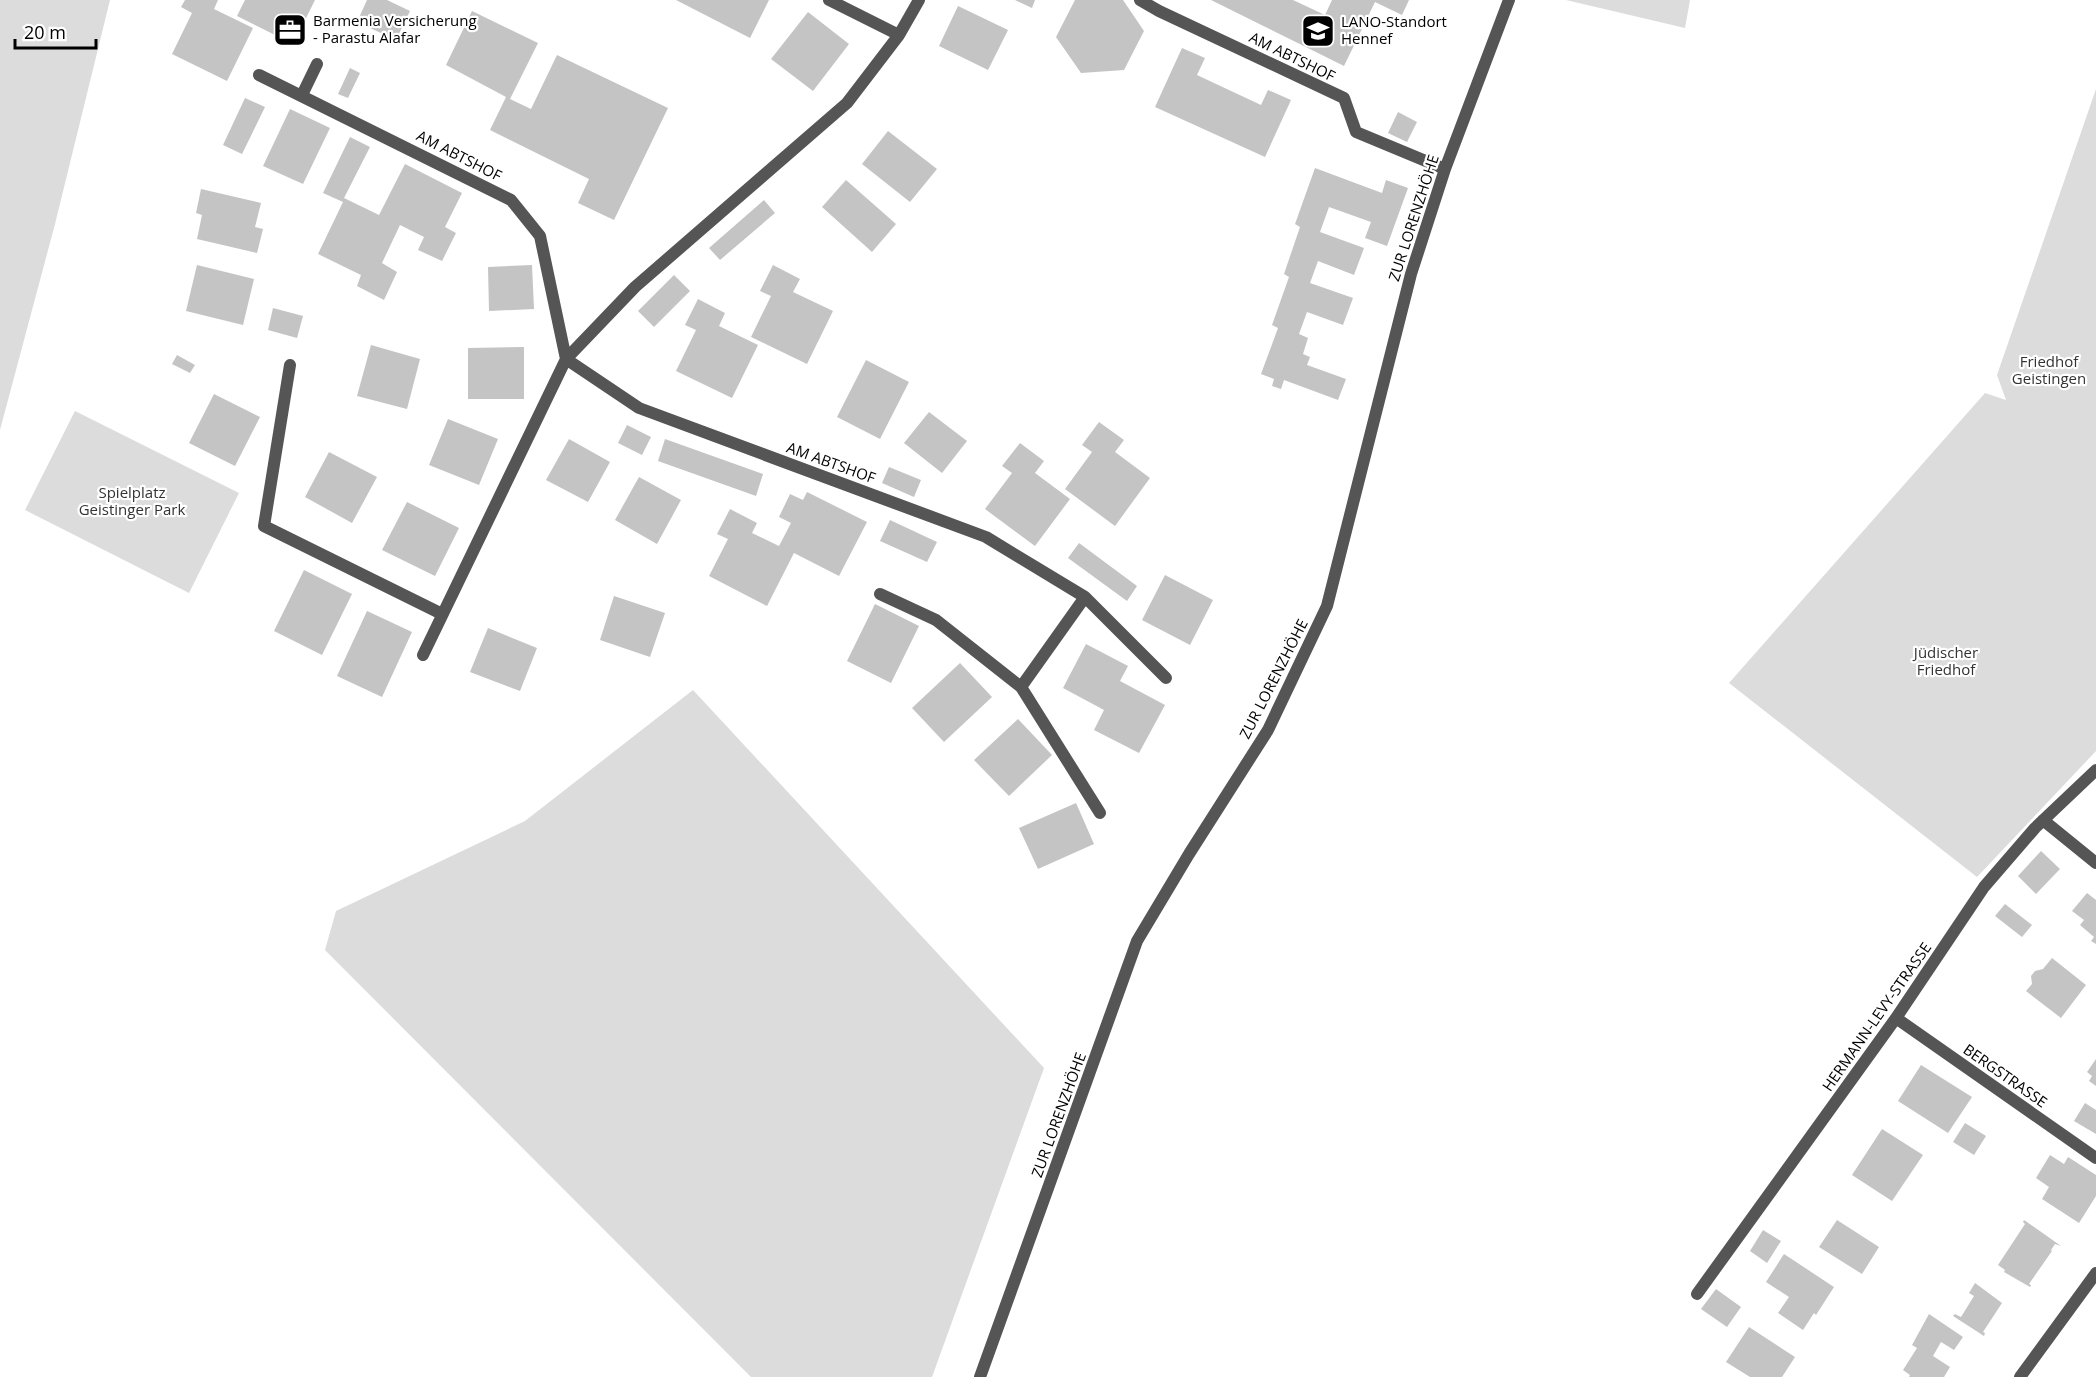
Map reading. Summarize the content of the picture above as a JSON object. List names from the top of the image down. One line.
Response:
{"streets":{"street":["AM ABTSHOF","ZUR LORENZHÖHE","HERMANN-LEVY-STRASSE","BERGSTRASSE"]},"crossings":[["AM ABTSHOF","ZUR LORENZHÖHE"],["HERMANN-LEVY-STRASSE","BERGSTRASSE"]],"parks":["Friedhof Geistingen","Spielplatz Geistinger Park","Jüdischer Friedhof"],"places":{"office":["Barmenia Versicherung - Parastu Alafar"],"school or university":["LANO-Standort Hennef"]},"scale_bar":"20 m"}
